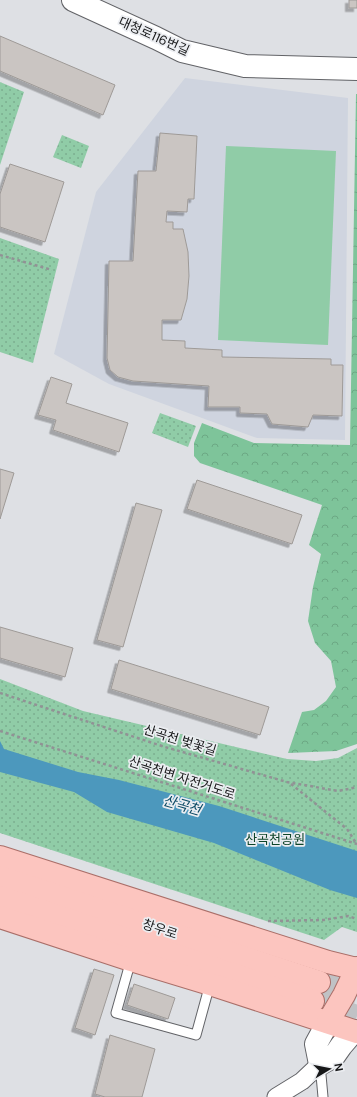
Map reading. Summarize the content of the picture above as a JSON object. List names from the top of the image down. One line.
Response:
{"streets":{"main road":["대청로116번길","창우로"],"path":["산곡천 벚꽃길","산곡천변 자전거도로"]},"water":["산곡천"],"parks":["산곡천공원"],"north":"right"}
